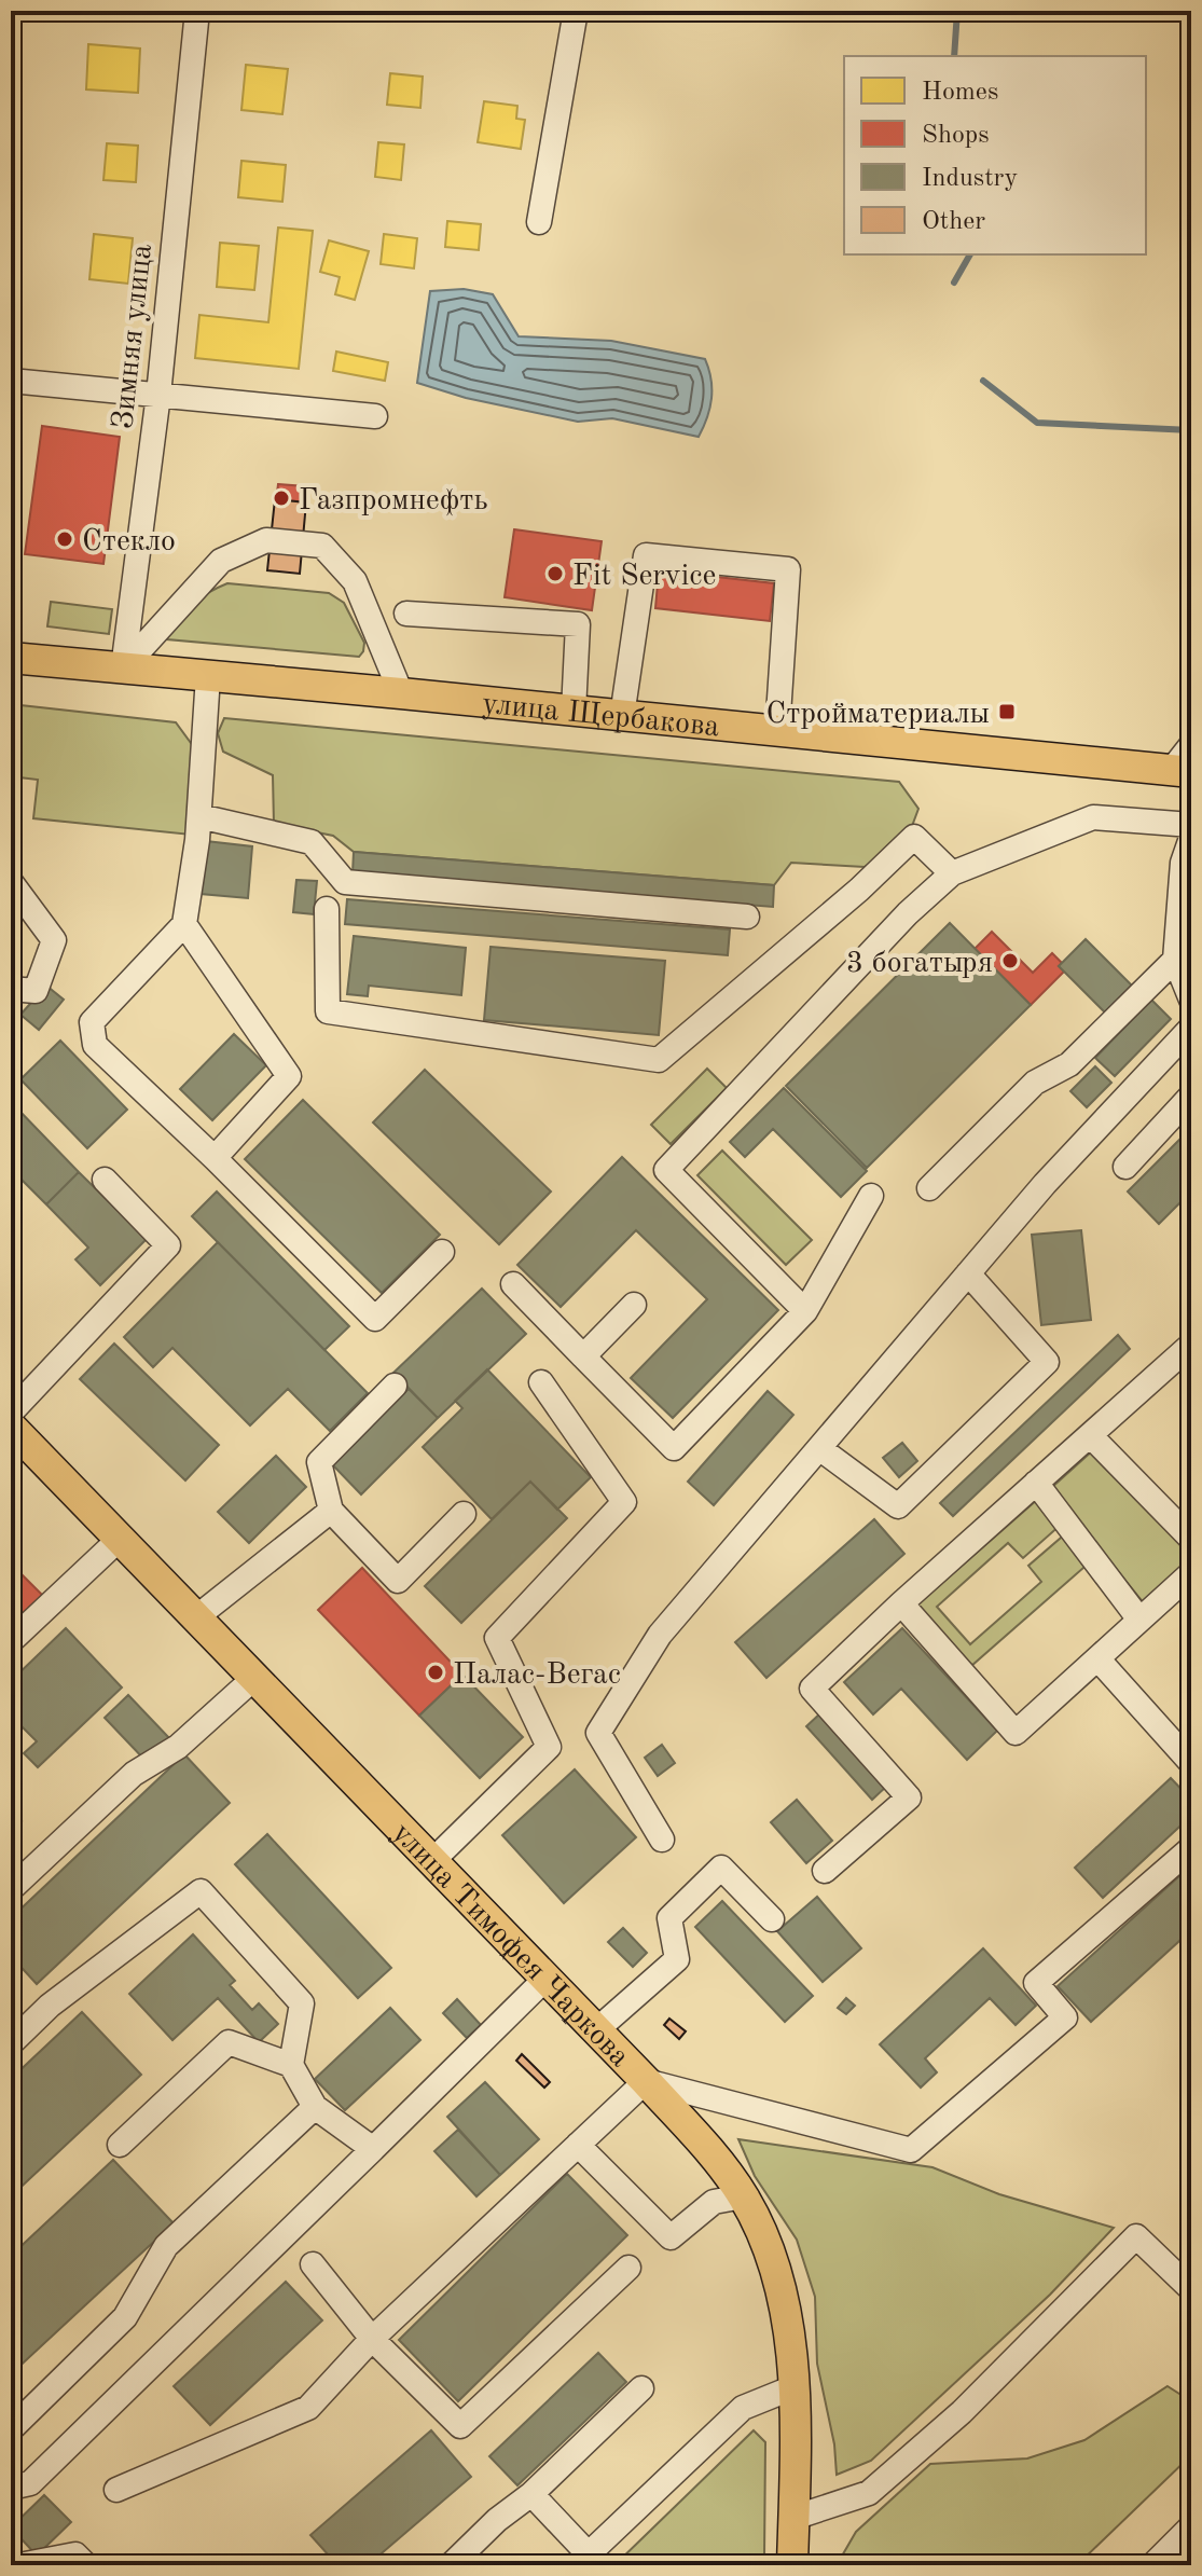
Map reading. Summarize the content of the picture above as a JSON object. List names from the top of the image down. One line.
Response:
{"streets":{"main road":["улица Щербакова","улица Тимофея Чаркова"],"street":["Зимняя улица"]},"crossings":[["Зимняя улица","улица Щербакова"]],"places":{"other":["Газпромнефть","Стекло","Fit Service","3 богатыря","Палас-Вегас"],"transit":["Стройматериалы"]},"legend":["Homes","Shops","Industry","Other"]}
